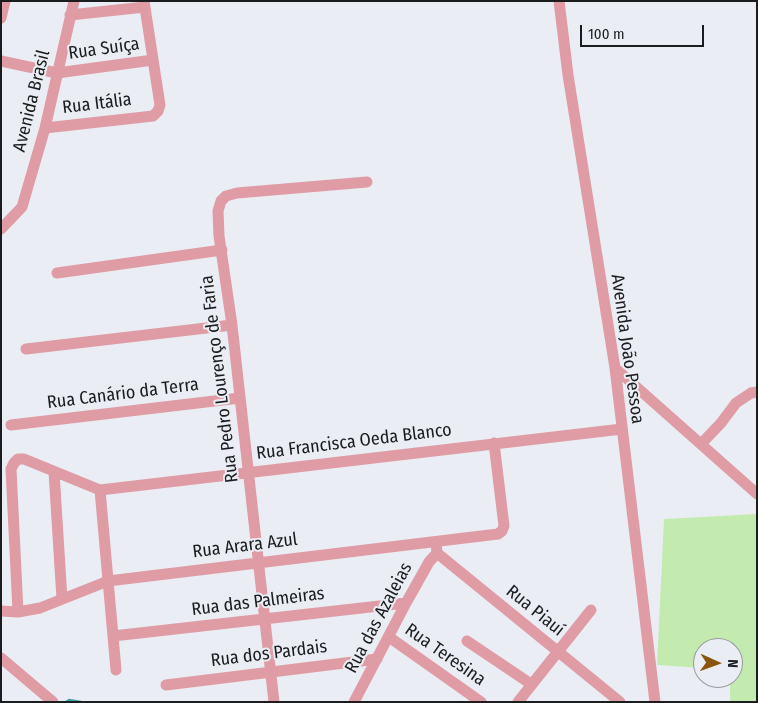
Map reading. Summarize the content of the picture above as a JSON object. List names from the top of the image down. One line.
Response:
{"streets":{"street":["Rua Suíça","Avenida Brasil","Rua Itália","Avenida João Pessoa","Rua Pedro Lourenço de Faria","Rua Canário da Terra","Rua Francisca Oeda Blanco","Rua Arara Azul","Rua das Palmeiras","Rua Piauí","Rua das Azaleias","Rua dos Pardais","Rua Teresina"]},"crossings":[["Rua Suíça","Avenida Brasil"],["Rua Suíça","Rua Itália"],["Avenida Brasil","Rua Itália"],["Avenida João Pessoa","Rua Francisca Oeda Blanco"],["Rua Pedro Lourenço de Faria","Rua Canário da Terra"],["Rua Pedro Lourenço de Faria","Rua Francisca Oeda Blanco"],["Rua Pedro Lourenço de Faria","Rua Arara Azul"],["Rua Pedro Lourenço de Faria","Rua das Palmeiras"],["Rua Pedro Lourenço de Faria","Rua dos Pardais"],["Rua Francisca Oeda Blanco","Rua Arara Azul"],["Rua Arara Azul","Rua Piauí"],["Rua Arara Azul","Rua das Azaleias"],["Rua das Palmeiras","Rua das Azaleias"],["Rua Piauí","Rua das Azaleias"],["Rua das Azaleias","Rua dos Pardais"],["Rua das Azaleias","Rua Teresina"]],"scale_bar":"100 m","north":"right"}
